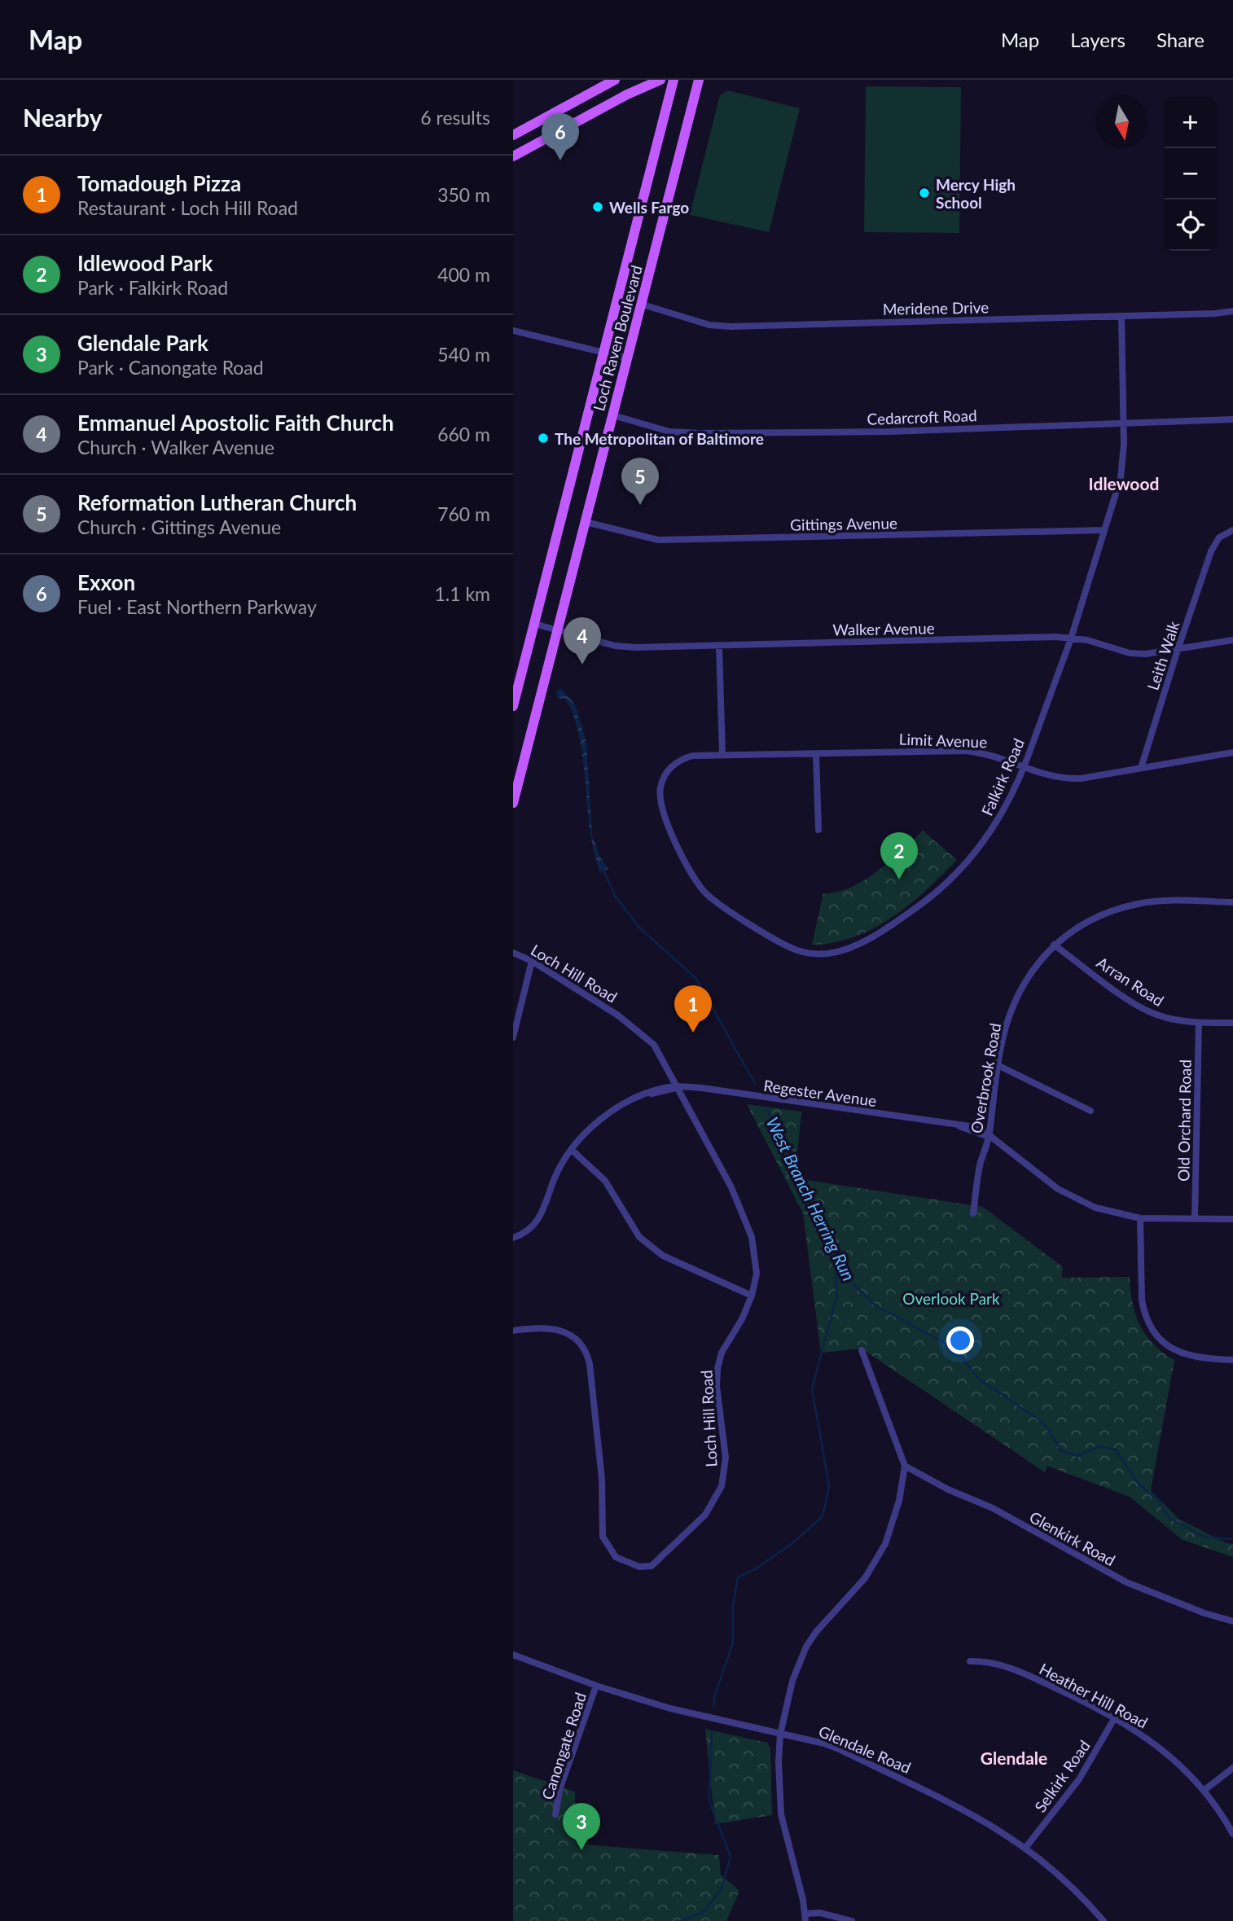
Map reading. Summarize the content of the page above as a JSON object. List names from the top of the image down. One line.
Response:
{"streets":{"main road":["Loch Raven Boulevard"],"street":["Meridene Drive","Cedarcroft Road","Gittings Avenue","Walker Avenue","Leith Walk","Limit Avenue","Falkirk Road","Loch Hill Road","Arran Road","Overbrook Road","Regester Avenue","Old Orchard Road","Glenkirk Road","Heather Hill Road","Canongate Road","Glendale Road","Selkirk Road"]},"crossings":[["Meridene Drive","Loch Raven Boulevard"],["Meridene Drive","Falkirk Road"],["Loch Raven Boulevard","Cedarcroft Road"],["Loch Raven Boulevard","Gittings Avenue"],["Loch Raven Boulevard","Walker Avenue"],["Cedarcroft Road","Falkirk Road"],["Gittings Avenue","Falkirk Road"],["Walker Avenue","Leith Walk"],["Walker Avenue","Falkirk Road"],["Leith Walk","Limit Avenue"],["Limit Avenue","Falkirk Road"],["Loch Hill Road","Regester Avenue"],["Arran Road","Overbrook Road"],["Arran Road","Old Orchard Road"],["Overbrook Road","Regester Avenue"],["Regester Avenue","Old Orchard Road"],["Heather Hill Road","Selkirk Road"],["Canongate Road","Glendale Road"],["Glendale Road","Selkirk Road"]],"districts":["Idlewood","Glendale"],"water":["West Branch Herring Run"],"parks":["Overlook Park"],"places":["Mercy High School","Wells Fargo","The Metropolitan of Baltimore"],"north":"bottom","page":{"header":"Map","nav":["Map","Layers","Share"],"heading":["Nearby","6 results"],"map_buttons":["+","−"],"pins":["6","5","4","2","1","3"],"list":[{"mark":"1","name":"Tomadough Pizza","note":"Restaurant · Loch Hill Road","value":"350 m"},{"mark":"2","name":"Idlewood Park","note":"Park · Falkirk Road","value":"400 m"},{"mark":"3","name":"Glendale Park","note":"Park · Canongate Road","value":"540 m"},{"mark":"4","name":"Emmanuel Apostolic Faith Church","note":"Church · Walker Avenue","value":"660 m"},{"mark":"5","name":"Reformation Lutheran Church","note":"Church · Gittings Avenue","value":"760 m"},{"mark":"6","name":"Exxon","note":"Fuel · East Northern Parkway","value":"1.1 km"}]}}
